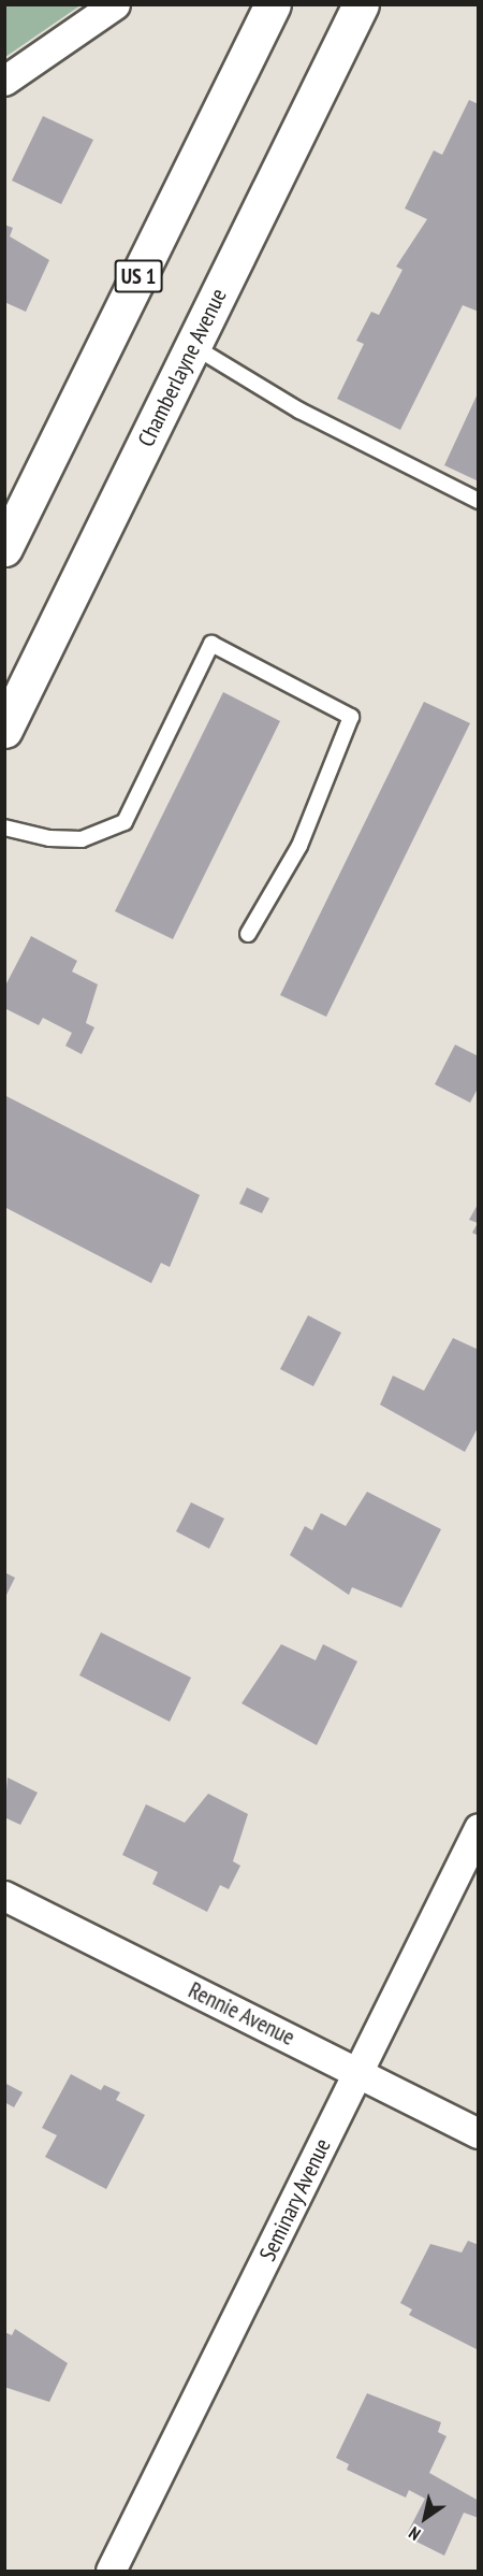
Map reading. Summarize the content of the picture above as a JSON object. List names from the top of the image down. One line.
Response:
{"streets":{"main road":["US 1","Chamberlayne Avenue"],"street":["Rennie Avenue","Seminary Avenue"]},"crossings":[["Rennie Avenue","Seminary Avenue"]],"north":"bottom left"}
